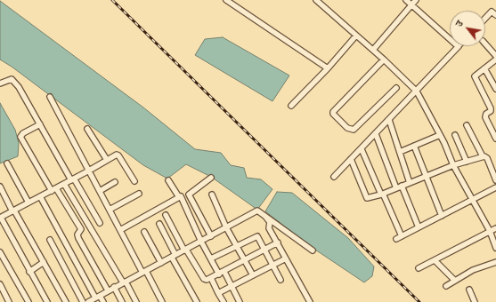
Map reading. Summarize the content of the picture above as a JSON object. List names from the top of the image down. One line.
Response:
{"north":"top left"}
